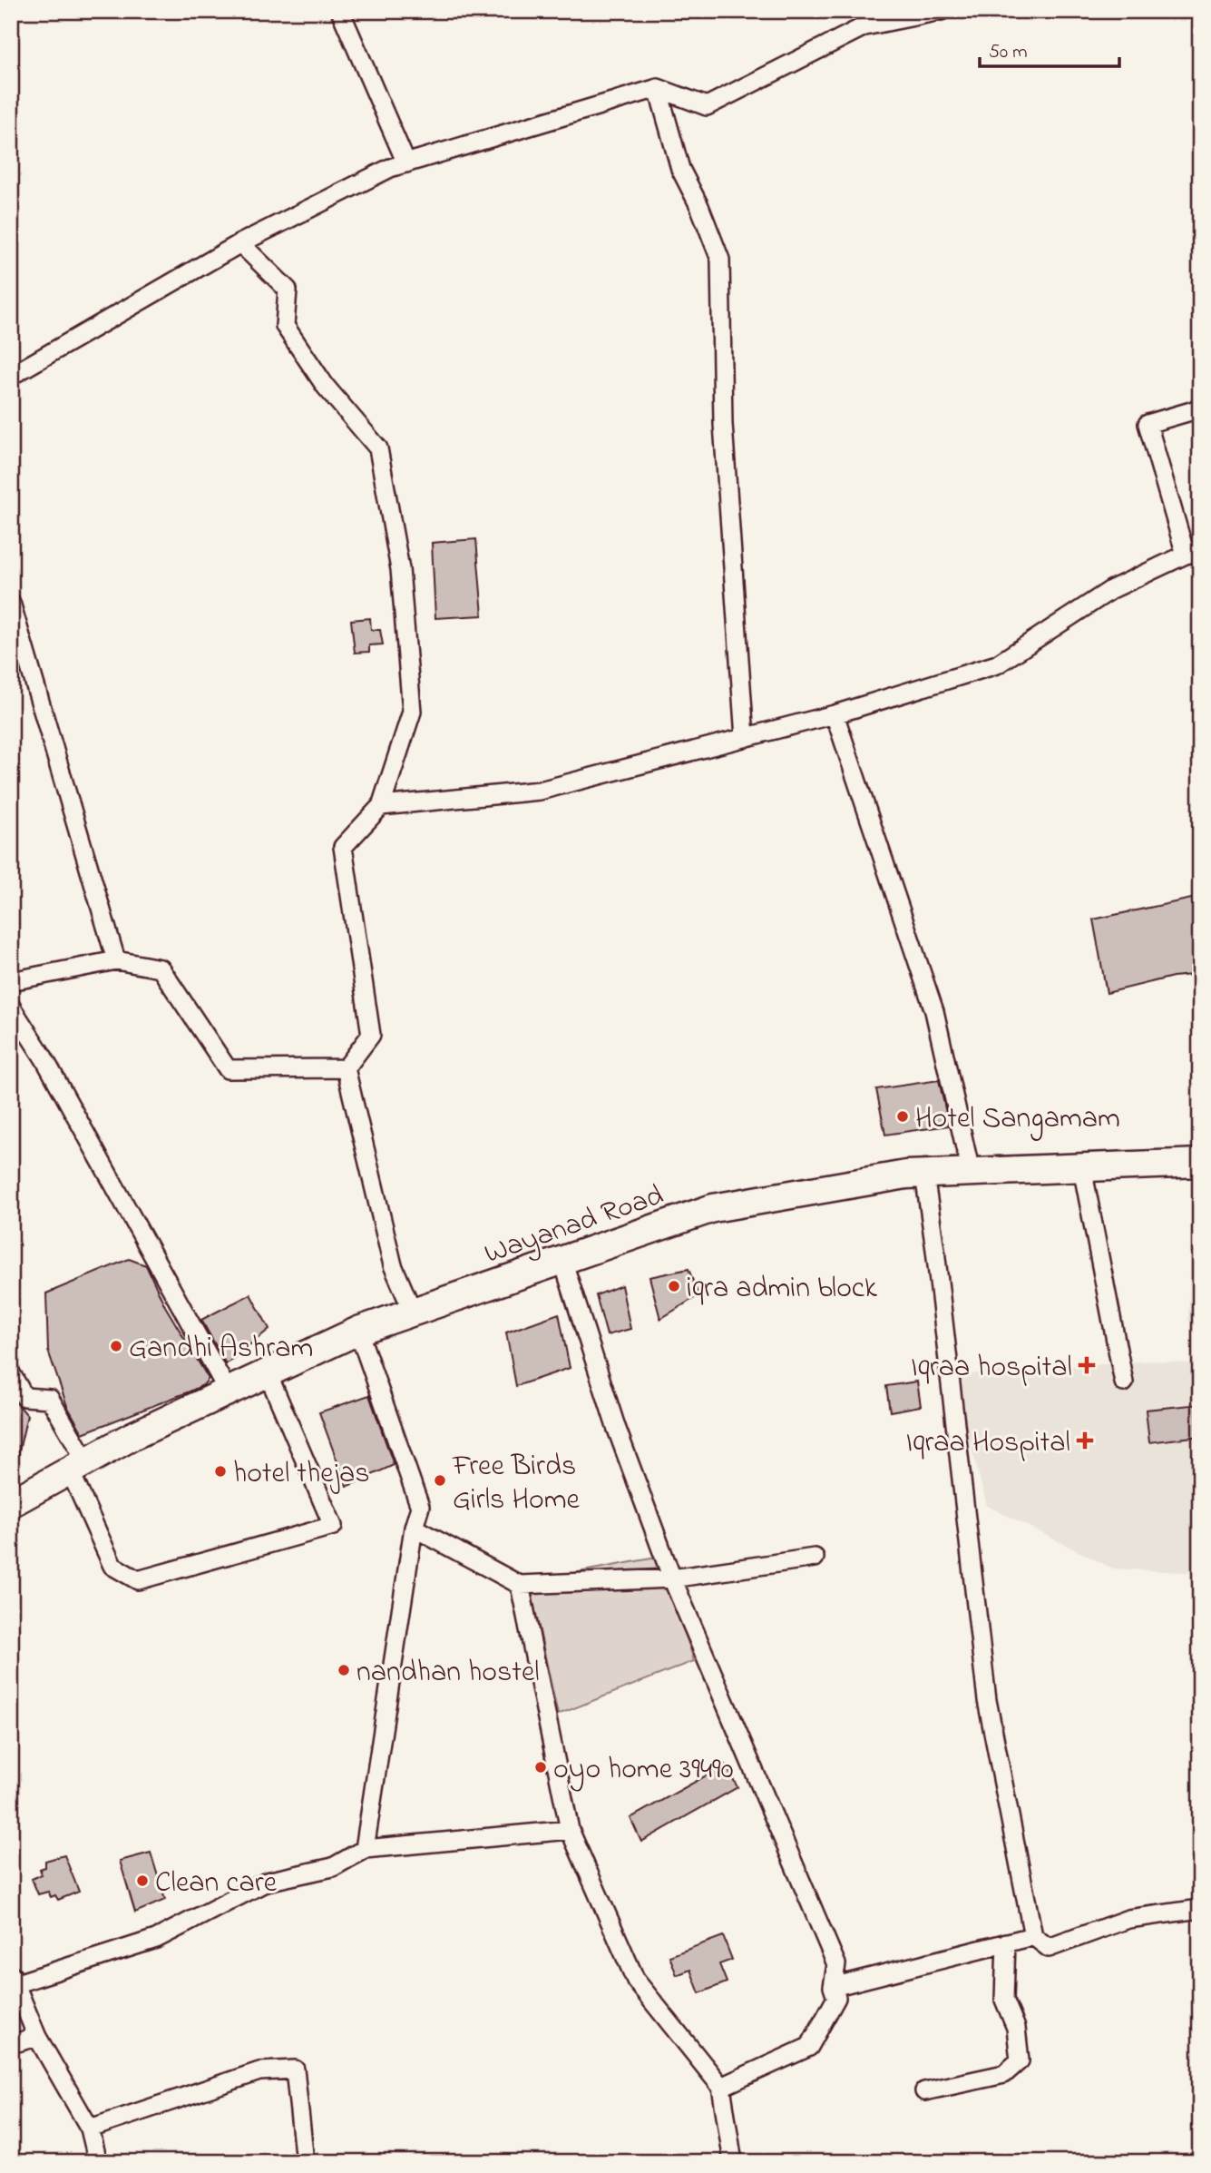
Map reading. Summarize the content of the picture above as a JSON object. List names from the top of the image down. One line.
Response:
{"streets":{"main road":["Wayanad Road"]},"places":{"other":["Hotel Sangamam","iqra admin block","Gandhi Ashram","hotel thejas","Free Birds Girls Home","nandhan hostel","oyo home 39490","Clean care"],"health":["Iqraa hospital","Iqraa Hospital"]},"scale_bar":"50 m"}
